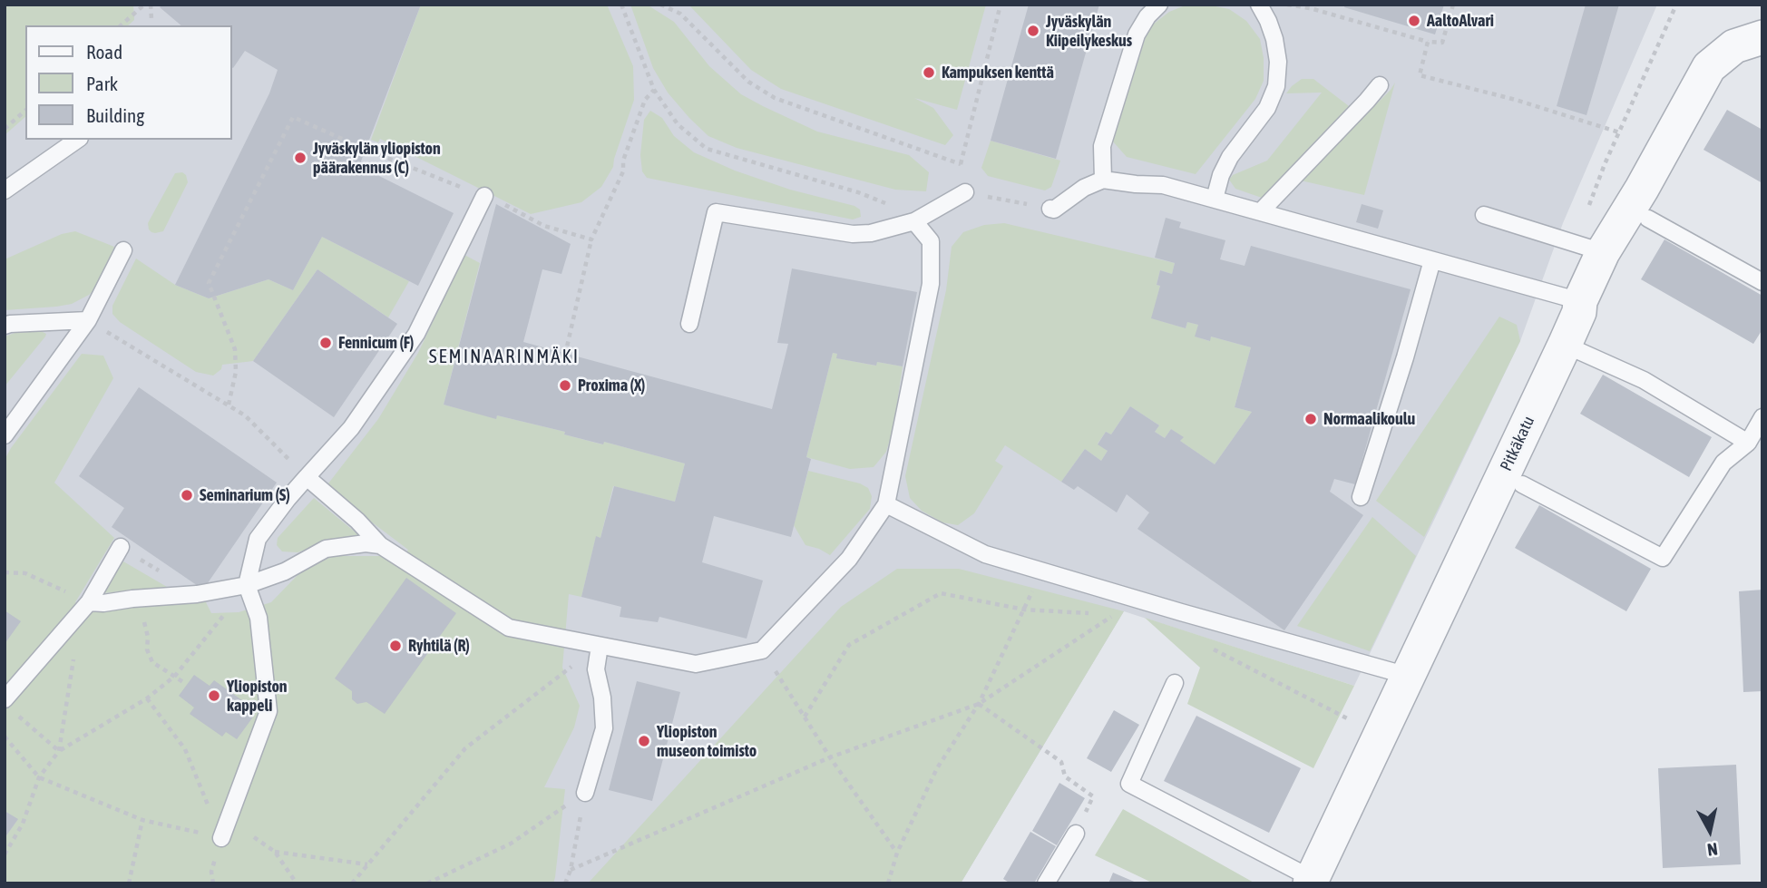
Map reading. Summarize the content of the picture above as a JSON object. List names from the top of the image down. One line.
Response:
{"streets":{"street":["Pitkäkatu"]},"districts":["SEMINAARINMÄKI"],"places":["AaltoAlvari","Jyväskylän Kiipeilykeskus","Kampuksen kenttä","Jyväskylän yliopiston päärakennus (C)","Fennicum (F)","Proxima (X)","Normaalikoulu","Seminarium (S)","Ryhtilä (R)","Yliopiston kappeli","Yliopiston museon toimisto"],"legend":["Road","Park","Building"],"north":"bottom"}
